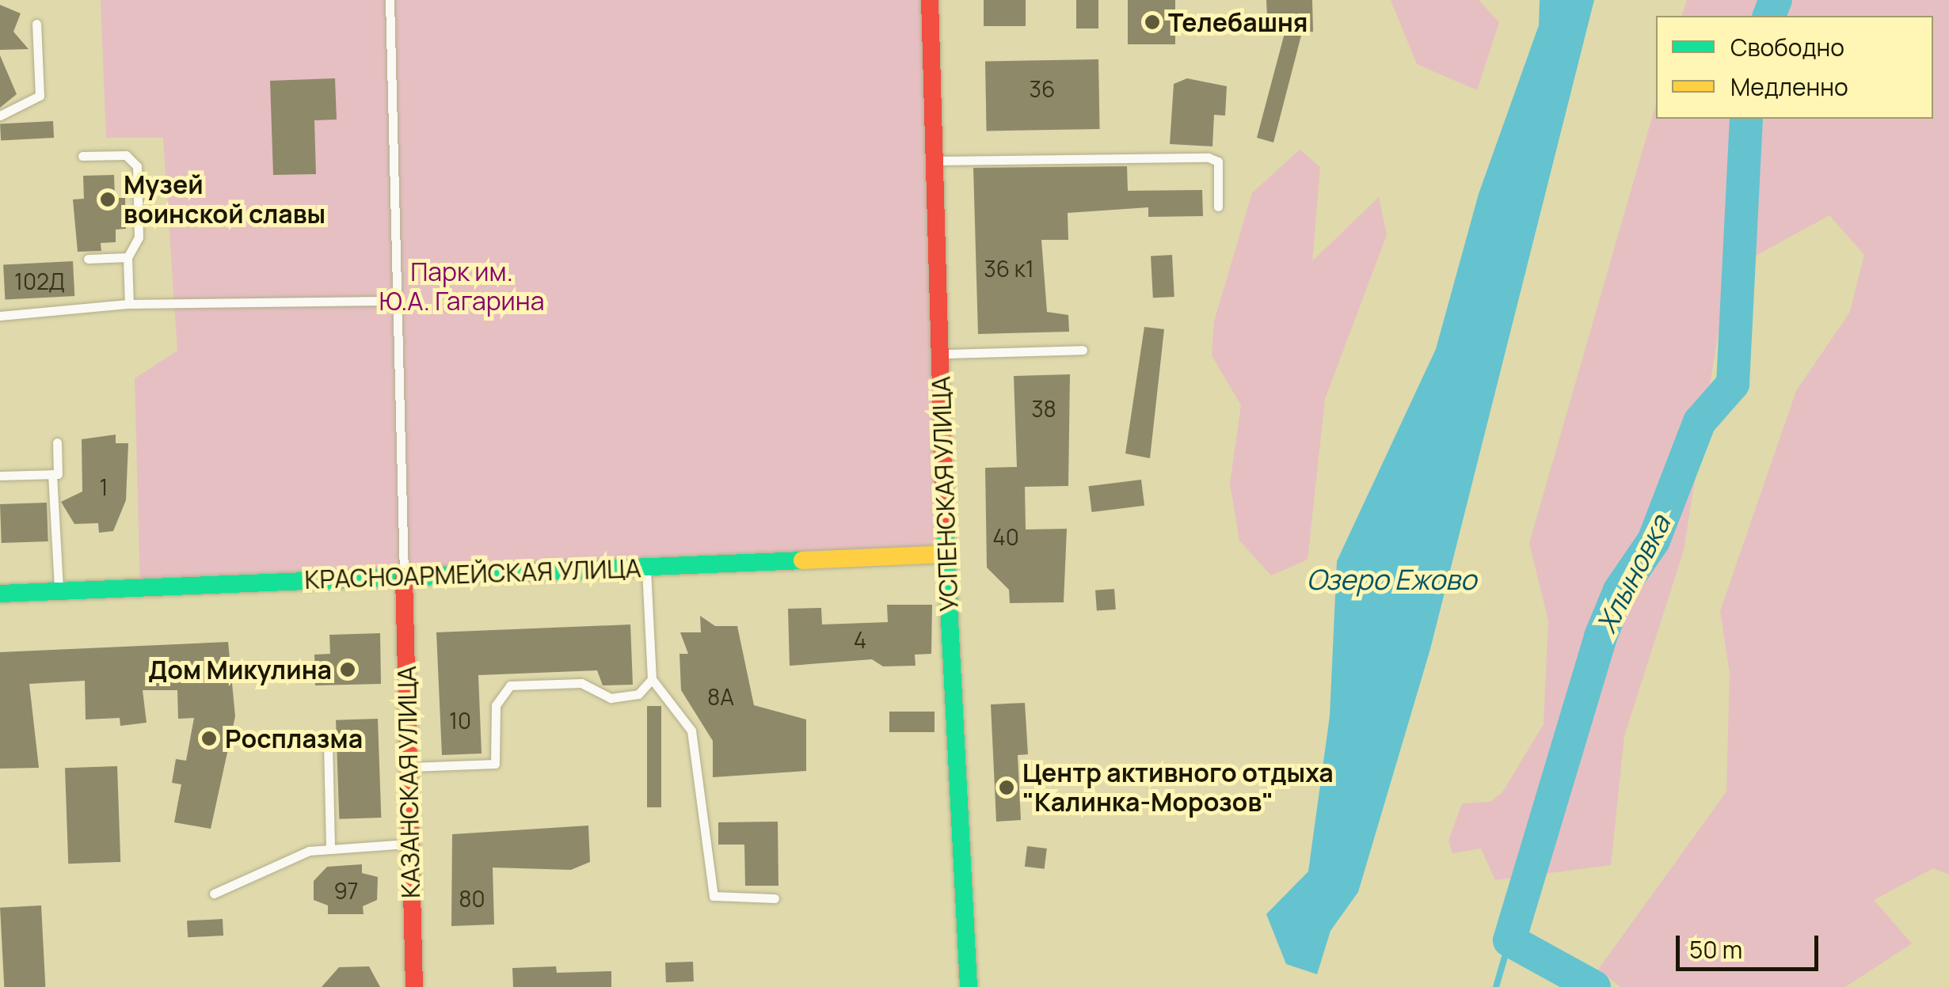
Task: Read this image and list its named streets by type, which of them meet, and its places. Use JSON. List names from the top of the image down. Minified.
{"streets":{"street":["УСПЕНСКАЯ УЛИЦА","КРАСНОАРМЕЙСКАЯ УЛИЦА","КАЗАНСКАЯ УЛИЦА"]},"crossings":[["УСПЕНСКАЯ УЛИЦА","КРАСНОАРМЕЙСКАЯ УЛИЦА"],["КРАСНОАРМЕЙСКАЯ УЛИЦА","КАЗАНСКАЯ УЛИЦА"]],"water":["Хлыновка","Озеро Ежово"],"parks":["Парк им. Ю.А. Гагарина"],"places":["Телебашня","Музей воинской славы","Дом Микулина","Росплазма","Центр активного отдыха \"Калинка-Морозов\""],"house_numbers":["36","36 к1","102Д","38","1","40","4","8А","10","97","80"],"legend":["Свободно","Медленно"],"scale_bar":"50 m"}
